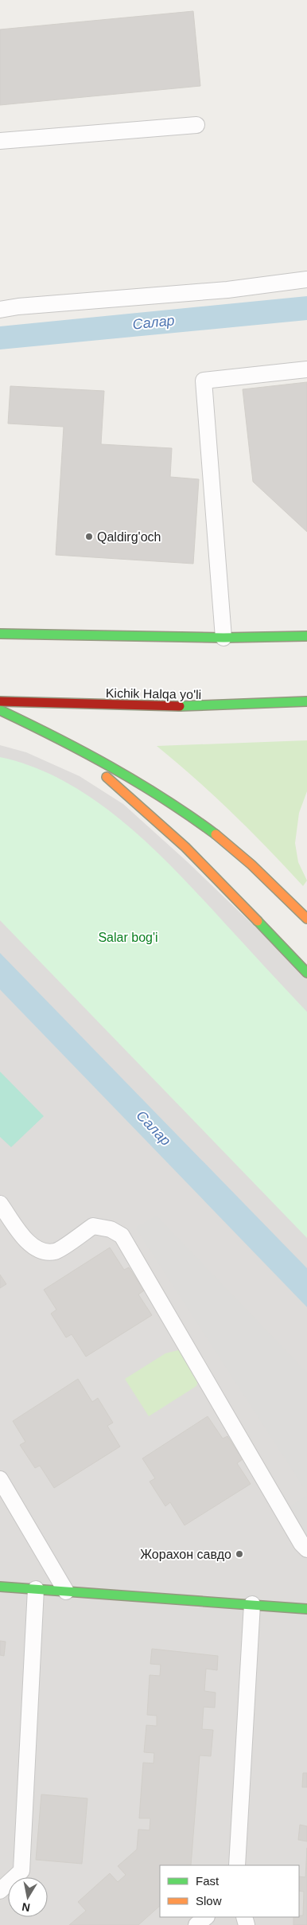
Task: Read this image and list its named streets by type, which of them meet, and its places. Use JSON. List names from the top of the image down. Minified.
{"streets":{"main road":["Kichik Halqa yo'li"]},"water":["Салар"],"parks":["Salar bog'i"],"places":["Qaldirg'och","Жорахон савдо"],"legend":["Fast","Slow"],"north":"bottom"}
